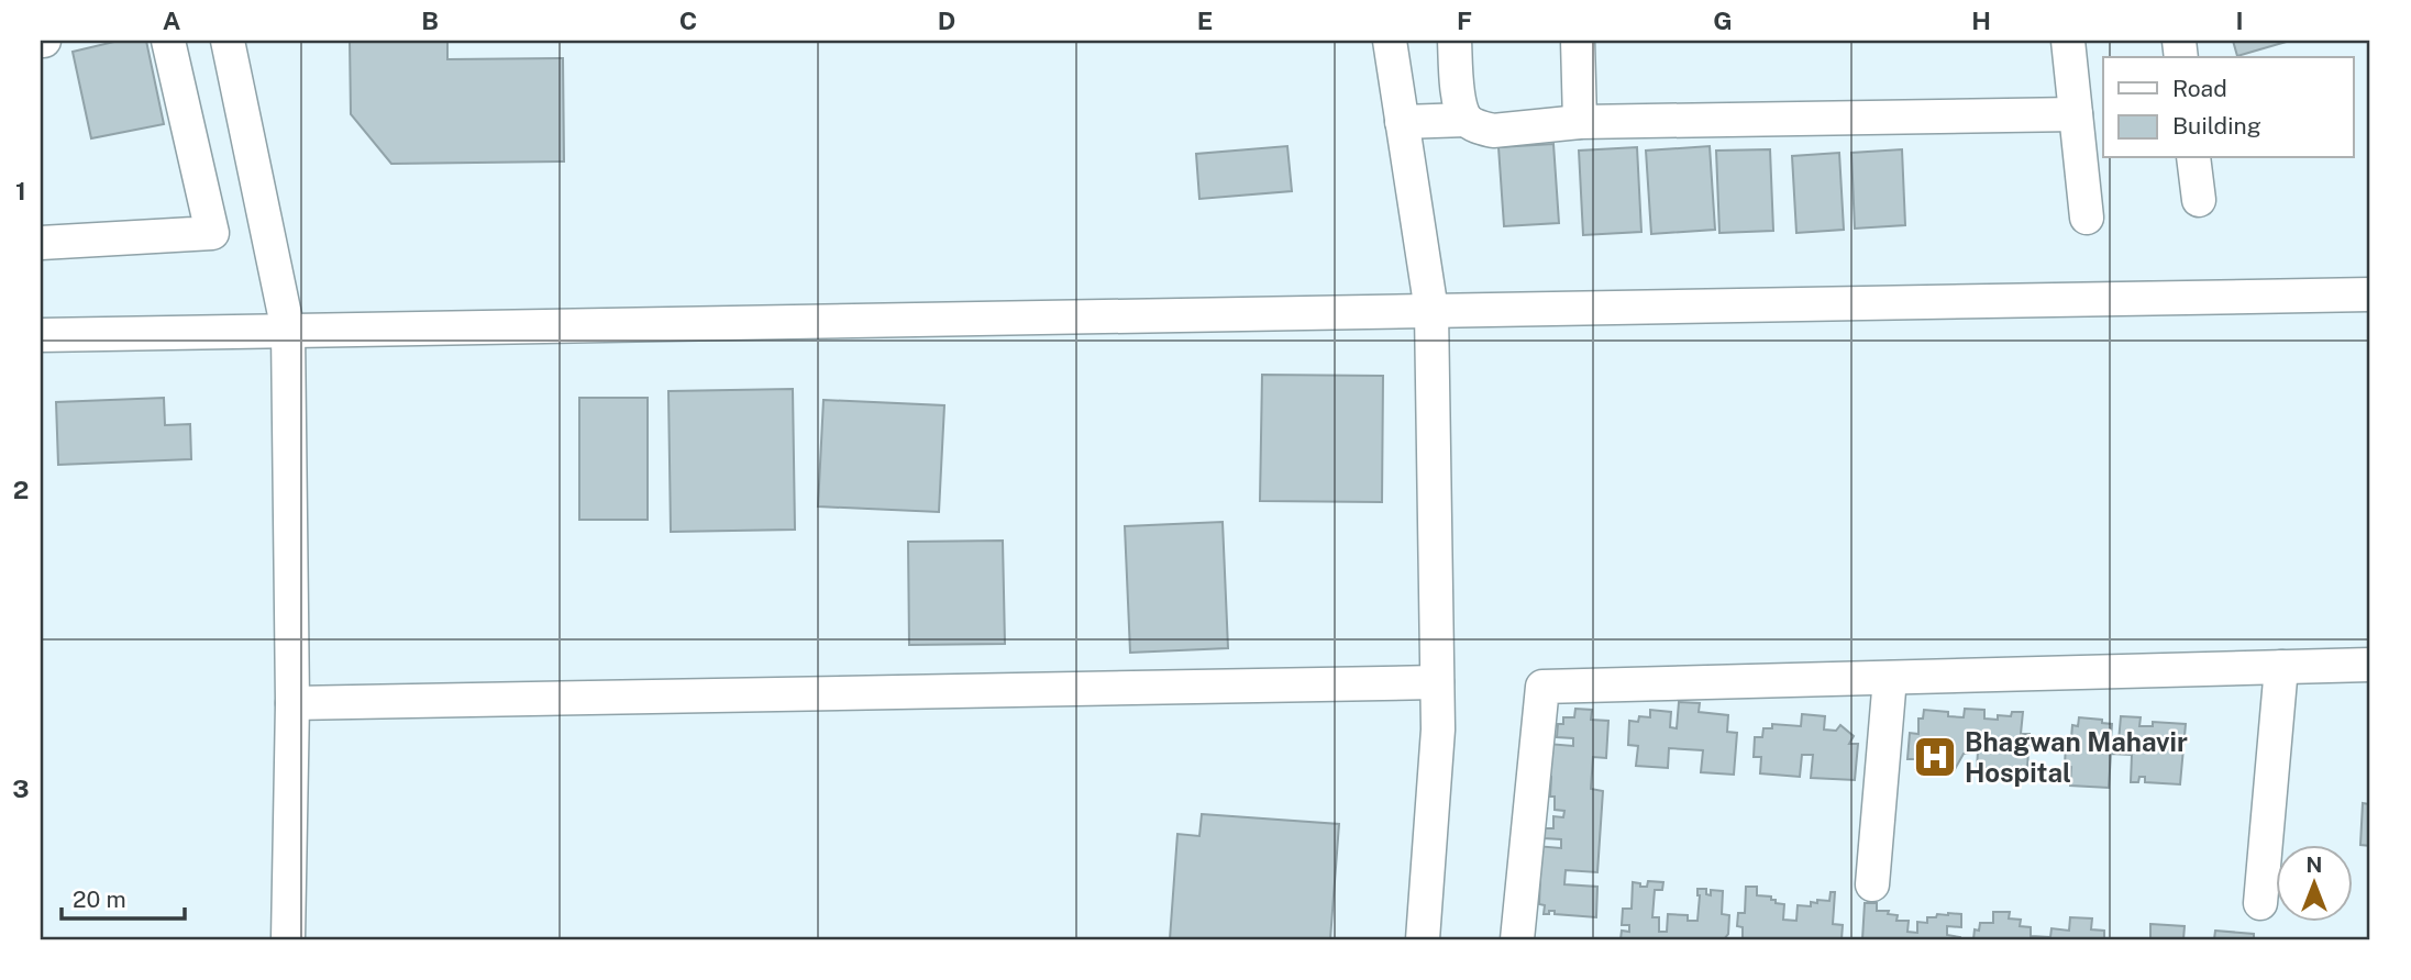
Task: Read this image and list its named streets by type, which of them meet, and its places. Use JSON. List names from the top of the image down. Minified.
{"places":{"hospital":["Bhagwan Mahavir Hospital"]},"legend":["Road","Building"],"scale_bar":"20 m","north":"top","grid":{"columns":["A","B","C","D","E","F","G","H","I"],"rows":["1","2","3"]}}
